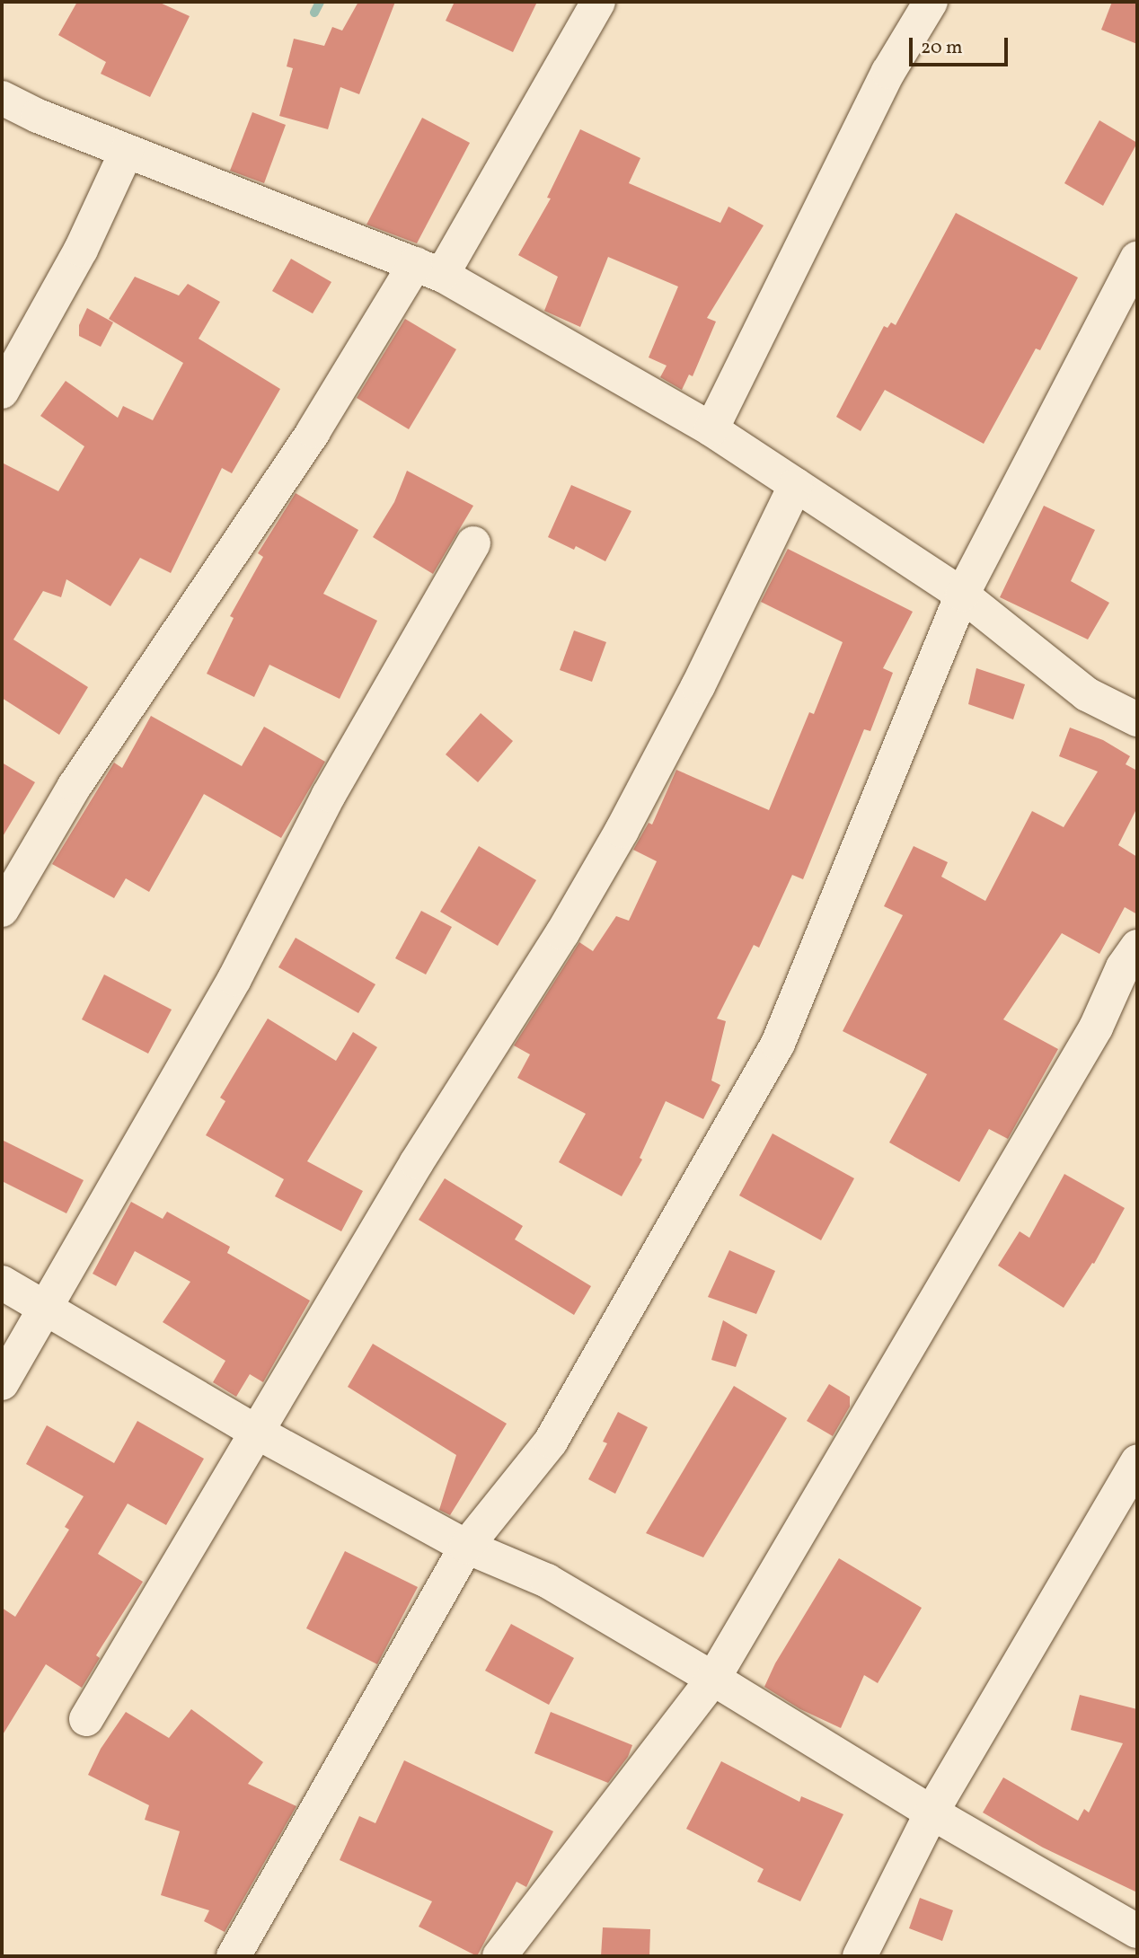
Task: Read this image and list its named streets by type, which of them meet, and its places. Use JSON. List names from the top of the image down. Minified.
{"scale_bar":"20 m"}
